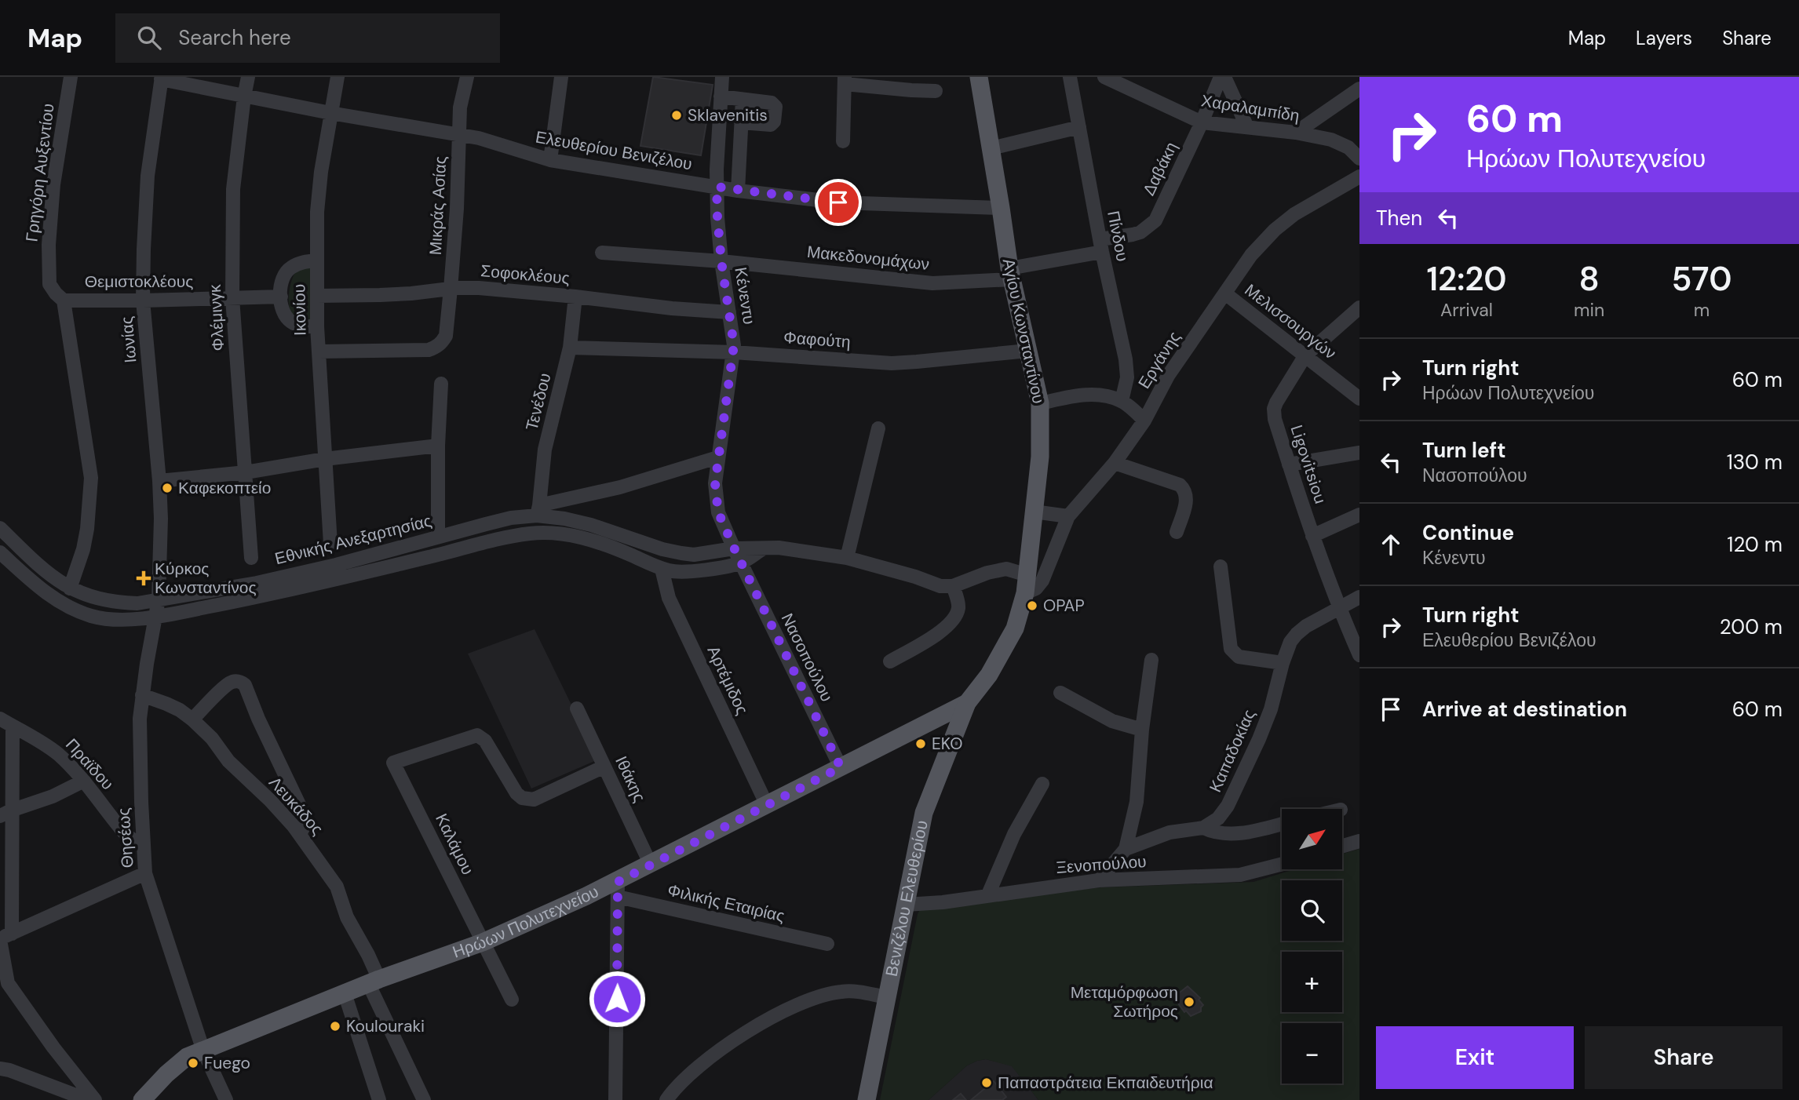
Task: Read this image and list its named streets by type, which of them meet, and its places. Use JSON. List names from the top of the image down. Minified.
{"streets":{"main road":["Αγίου Κωνσταντίνου","Βενιζέλου Ελευθερίου","Ηρώων Πολυτεχνείου"],"street":["Χαραλαμπίδη","Ελευθερίου Βενιζέλου","Δαβάκη","Γρηγόρη Αυξεντίου","Μικράς Ασίας","Πίνδου","Μακεδονομάχων","Σοφοκλέους","Θεμιστοκλέους","Κένεντυ","Ικονίου","Φλέμινγκ","Μελισσουργών","Ιωνίας","Φαφούτη","Εργάνης","Τενέδου","Ligovitsiou","Εθνικής Ανεξαρτησίας","Νασοπούλου","Αρτέμιδος","Καπαδοκίας","Πραϊδου","Ιθάκης","Λευκάδος","Θησέως","Καλάμου","Ξενοπούλου","Φιλικής Εταιρίας"]},"crossings":[["Χαραλαμπίδη","Δαβάκη"],["Ελευθερίου Βενιζέλου","Μικράς Ασίας"],["Ελευθερίου Βενιζέλου","Κένεντυ"],["Ελευθερίου Βενιζέλου","Ικονίου"],["Ελευθερίου Βενιζέλου","Φλέμινγκ"],["Ελευθερίου Βενιζέλου","Αγίου Κωνσταντίνου"],["Ελευθερίου Βενιζέλου","Ιωνίας"],["Δαβάκη","Πίνδου"],["Δαβάκη","Μακεδονομάχων"],["Δαβάκη","Αγίου Κωνσταντίνου"],["Γρηγόρη Αυξεντίου","Θεμιστοκλέους"],["Μικράς Ασίας","Σοφοκλέους"],["Μικράς Ασίας","Ικονίου"],["Μακεδονομάχων","Κένεντυ"],["Μακεδονομάχων","Αγίου Κωνσταντίνου"],["Σοφοκλέους","Κένεντυ"],["Σοφοκλέους","Ικονίου"],["Σοφοκλέους","Τενέδου"],["Θεμιστοκλέους","Φλέμινγκ"],["Θεμιστοκλέους","Ιωνίας"],["Κένεντυ","Φαφούτη"],["Κένεντυ","Εθνικής Ανεξαρτησίας"],["Κένεντυ","Νασοπούλου"],["Μελισσουργών","Εργάνης"],["Μελισσουργών","Ligovitsiou"],["Αγίου Κωνσταντίνου","Φαφούτη"],["Αγίου Κωνσταντίνου","Εργάνης"],["Αγίου Κωνσταντίνου","Βενιζέλου Ελευθερίου"],["Αγίου Κωνσταντίνου","Ηρώων Πολυτεχνείου"],["Ιωνίας","Εθνικής Ανεξαρτησίας"],["Ιωνίας","Θησέως"],["Φαφούτη","Τενέδου"],["Τενέδου","Εθνικής Ανεξαρτησίας"],["Ligovitsiou","Καπαδοκίας"],["Εθνικής Ανεξαρτησίας","Νασοπούλου"],["Νασοπούλου","Ηρώων Πολυτεχνείου"],["Αρτέμιδος","Ηρώων Πολυτεχνείου"],["Πραϊδου","Θησέως"],["Ιθάκης","Καλάμου"],["Ιθάκης","Ηρώων Πολυτεχνείου"],["Λευκάδος","Θησέως"],["Λευκάδος","Ηρώων Πολυτεχνείου"],["Θησέως","Ηρώων Πολυτεχνείου"],["Καλάμου","Ηρώων Πολυτεχνείου"],["Ξενοπούλου","Βενιζέλου Ελευθερίου"],["Βενιζέλου Ελευθερίου","Ηρώων Πολυτεχνείου"],["Φιλικής Εταιρίας","Ηρώων Πολυτεχνείου"]],"places":{"other":["Sklavenitis","Καφεκοπτείο","OPAP","EKO","Μεταμόρφωση Σωτήρος","Koulouraki","Fuego","Παπαστράτεια Εκπαιδευτήρια"],"health":["Κύρκος Κωνσταντίνος"]},"north":"top right","page":{"header":"Map","search":"Search here","nav":["Map","Layers","Share"],"turn":["60 m","Ηρώων Πολυτεχνείου"],"then":"Then","eta":["12:20","Arrival","8","min","570","m"],"list":[{"name":"Turn right","note":"Ηρώων Πολυτεχνείου","value":"60 m"},{"name":"Turn left","note":"Νασοπούλου","value":"130 m"},{"name":"Continue","note":"Κένεντυ","value":"120 m"},{"name":"Turn right","note":"Ελευθερίου Βενιζέλου","value":"200 m"},{"name":"Arrive at destination","value":"60 m"}],"map_buttons":["+","−"],"buttons":["Exit","Share"]}}
